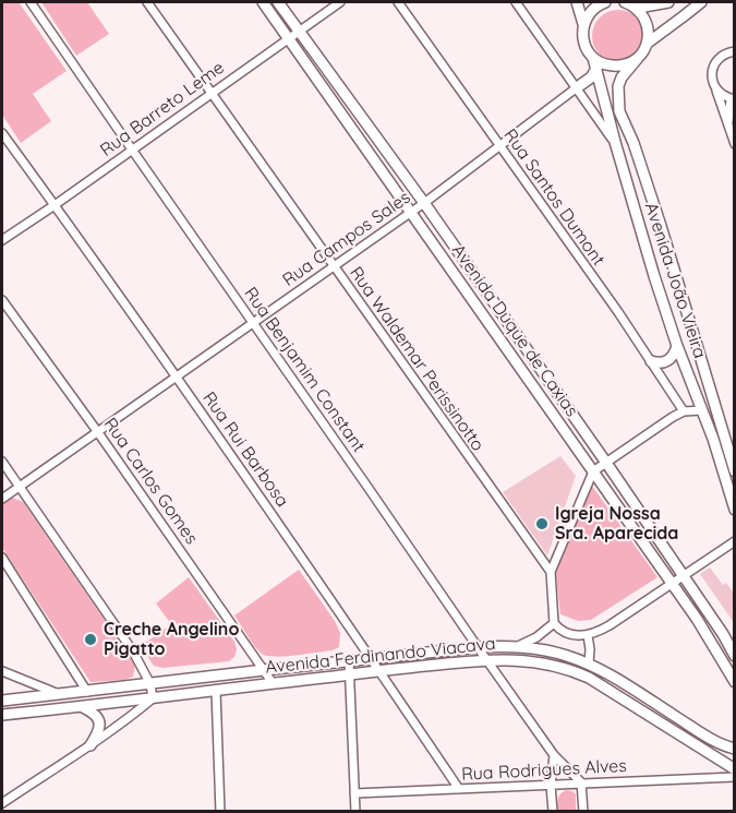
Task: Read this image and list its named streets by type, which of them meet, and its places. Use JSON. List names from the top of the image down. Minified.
{"streets":{"street":["Rua Barreto Leme","Rua Santos Dumont","Rua Campos Sales","Avenida João Vieira","Avenida Duque de Caxias","Rua Waldemar Perissinotto","Rua Benjamim Constant","Rua Rui Barbosa","Rua Carlos Gomes","Avenida Ferdinando Viacava","Rua Rodrigues Alves"]},"crossings":[["Rua Barreto Leme","Avenida Duque de Caxias"],["Rua Barreto Leme","Rua Waldemar Perissinotto"],["Rua Barreto Leme","Rua Benjamim Constant"],["Rua Barreto Leme","Rua Rui Barbosa"],["Rua Santos Dumont","Rua Campos Sales"],["Rua Campos Sales","Avenida Duque de Caxias"],["Rua Campos Sales","Rua Waldemar Perissinotto"],["Rua Campos Sales","Rua Benjamim Constant"],["Rua Campos Sales","Rua Rui Barbosa"],["Rua Campos Sales","Rua Carlos Gomes"],["Rua Benjamim Constant","Avenida Ferdinando Viacava"],["Rua Benjamim Constant","Rua Rodrigues Alves"],["Rua Rui Barbosa","Avenida Ferdinando Viacava"],["Rua Rui Barbosa","Rua Rodrigues Alves"],["Rua Carlos Gomes","Avenida Ferdinando Viacava"]],"places":["Igreja Nossa Sra. Aparecida","Creche Angelino Pigatto"]}
